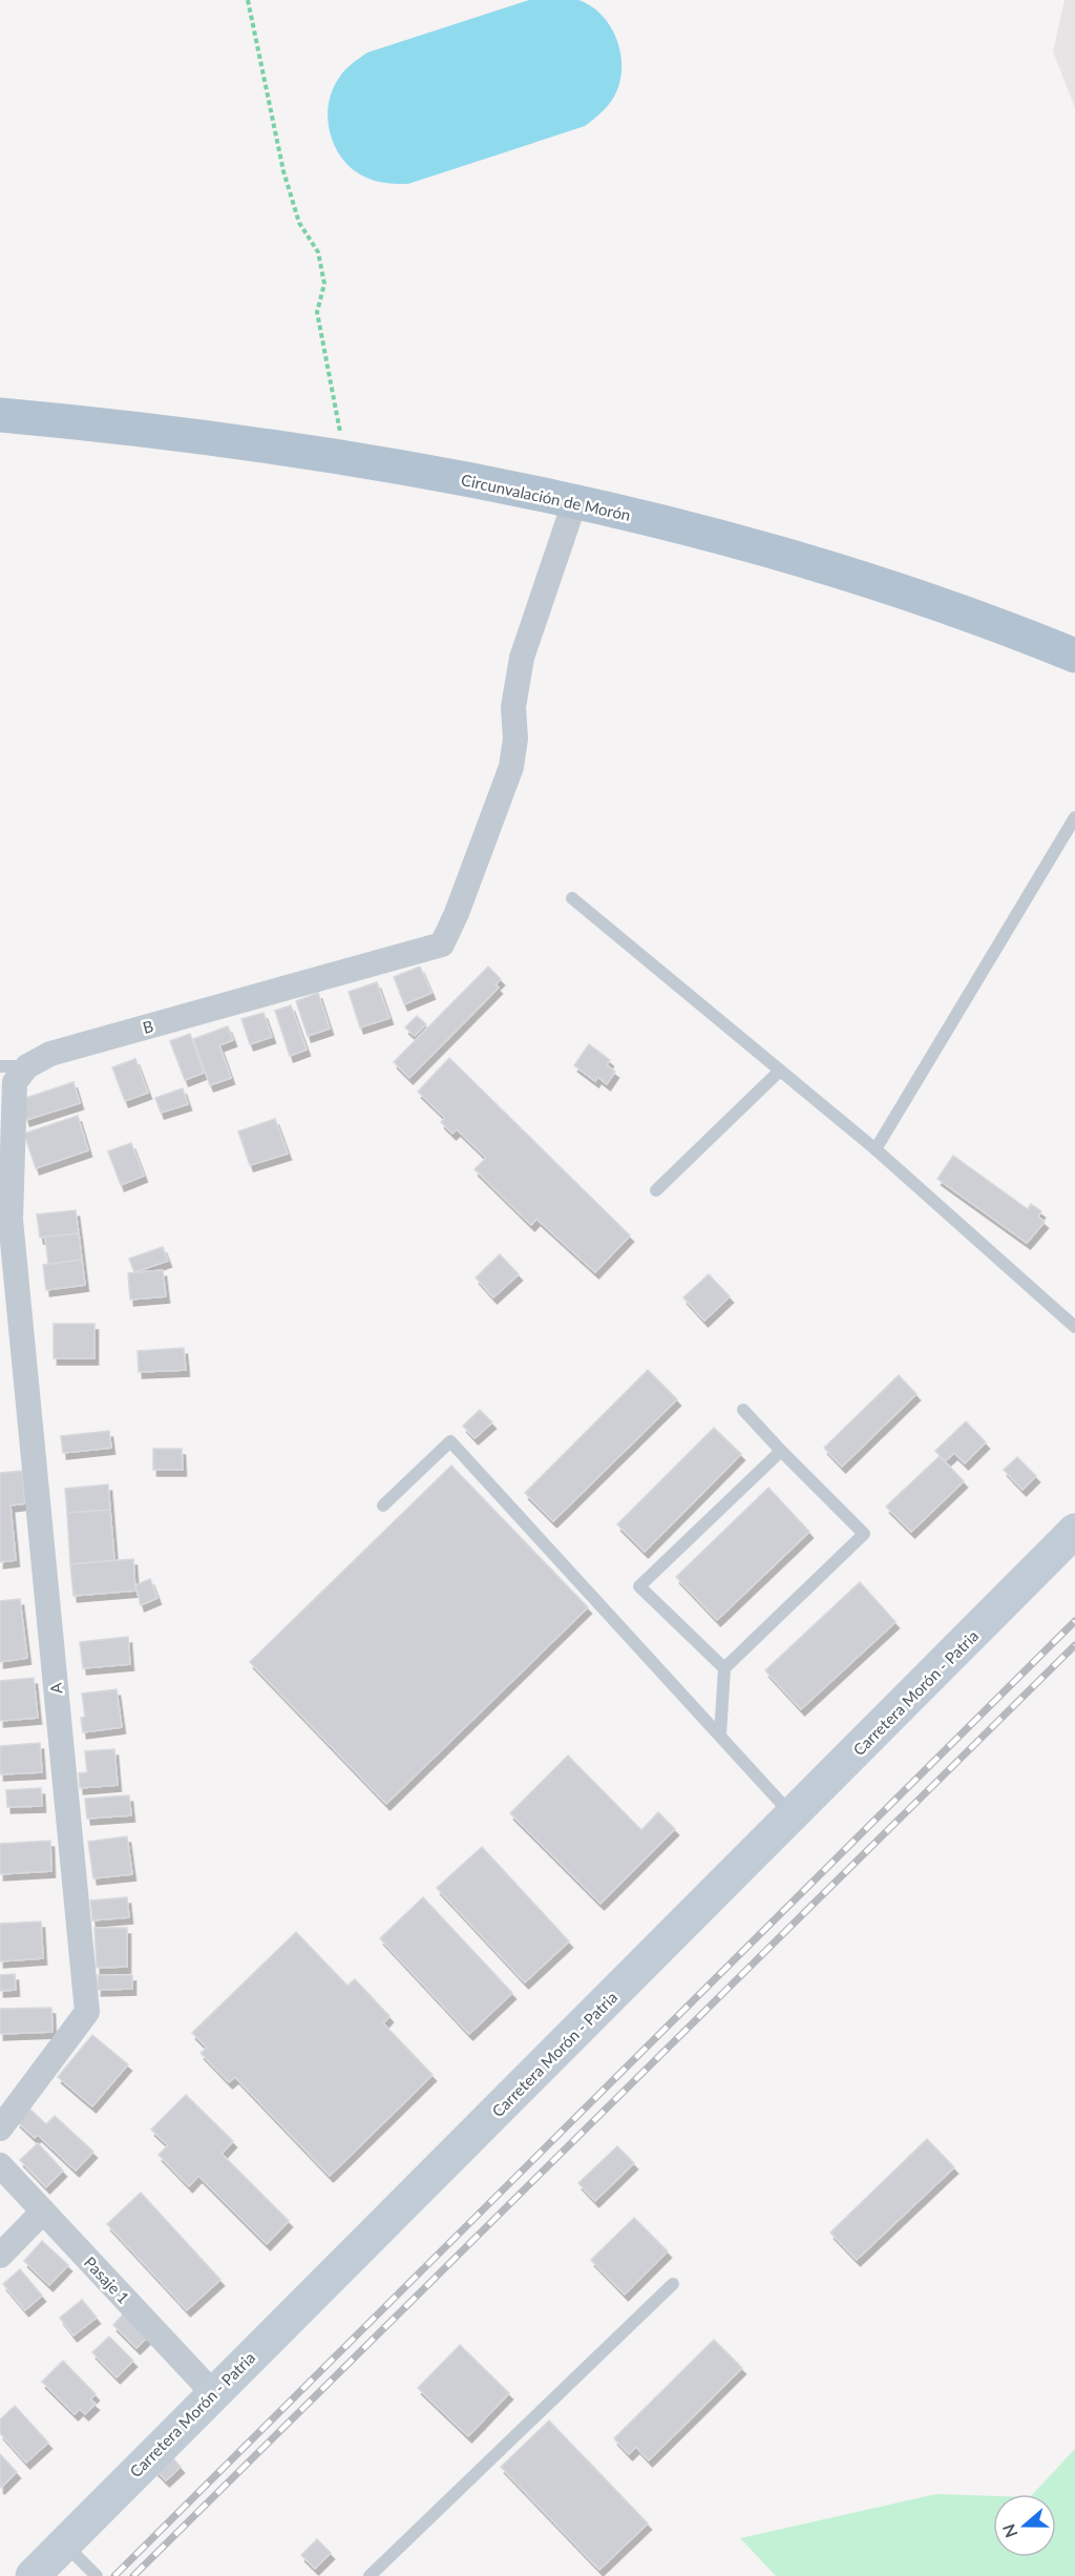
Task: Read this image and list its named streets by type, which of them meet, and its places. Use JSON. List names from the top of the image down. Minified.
{"streets":{"main road":["Circunvalación de Morón","Carretera Morón - Patria"],"street":["B","A","Pasaje 1"]},"crossings":[["Circunvalación de Morón","B"],["Carretera Morón - Patria","Pasaje 1"]],"north":"left"}
